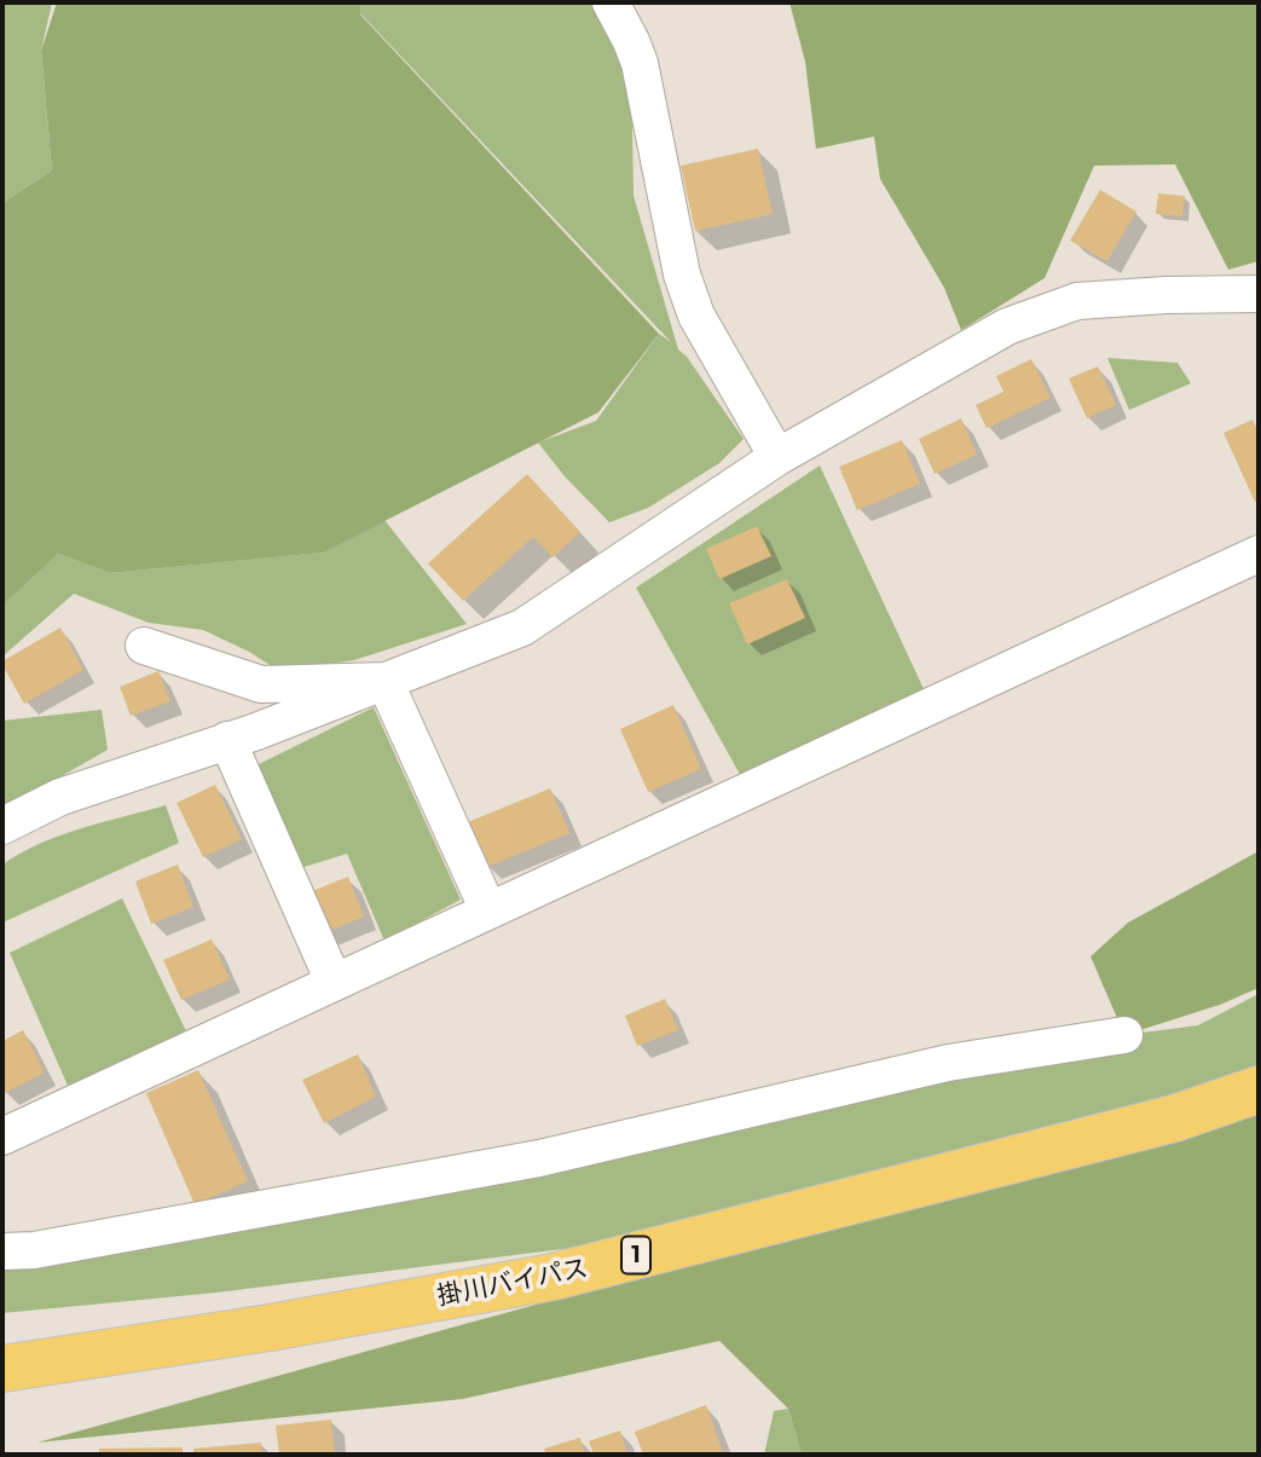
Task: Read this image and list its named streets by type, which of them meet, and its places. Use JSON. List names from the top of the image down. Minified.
{"streets":{"highway":["1","掛川バイパス"]}}
